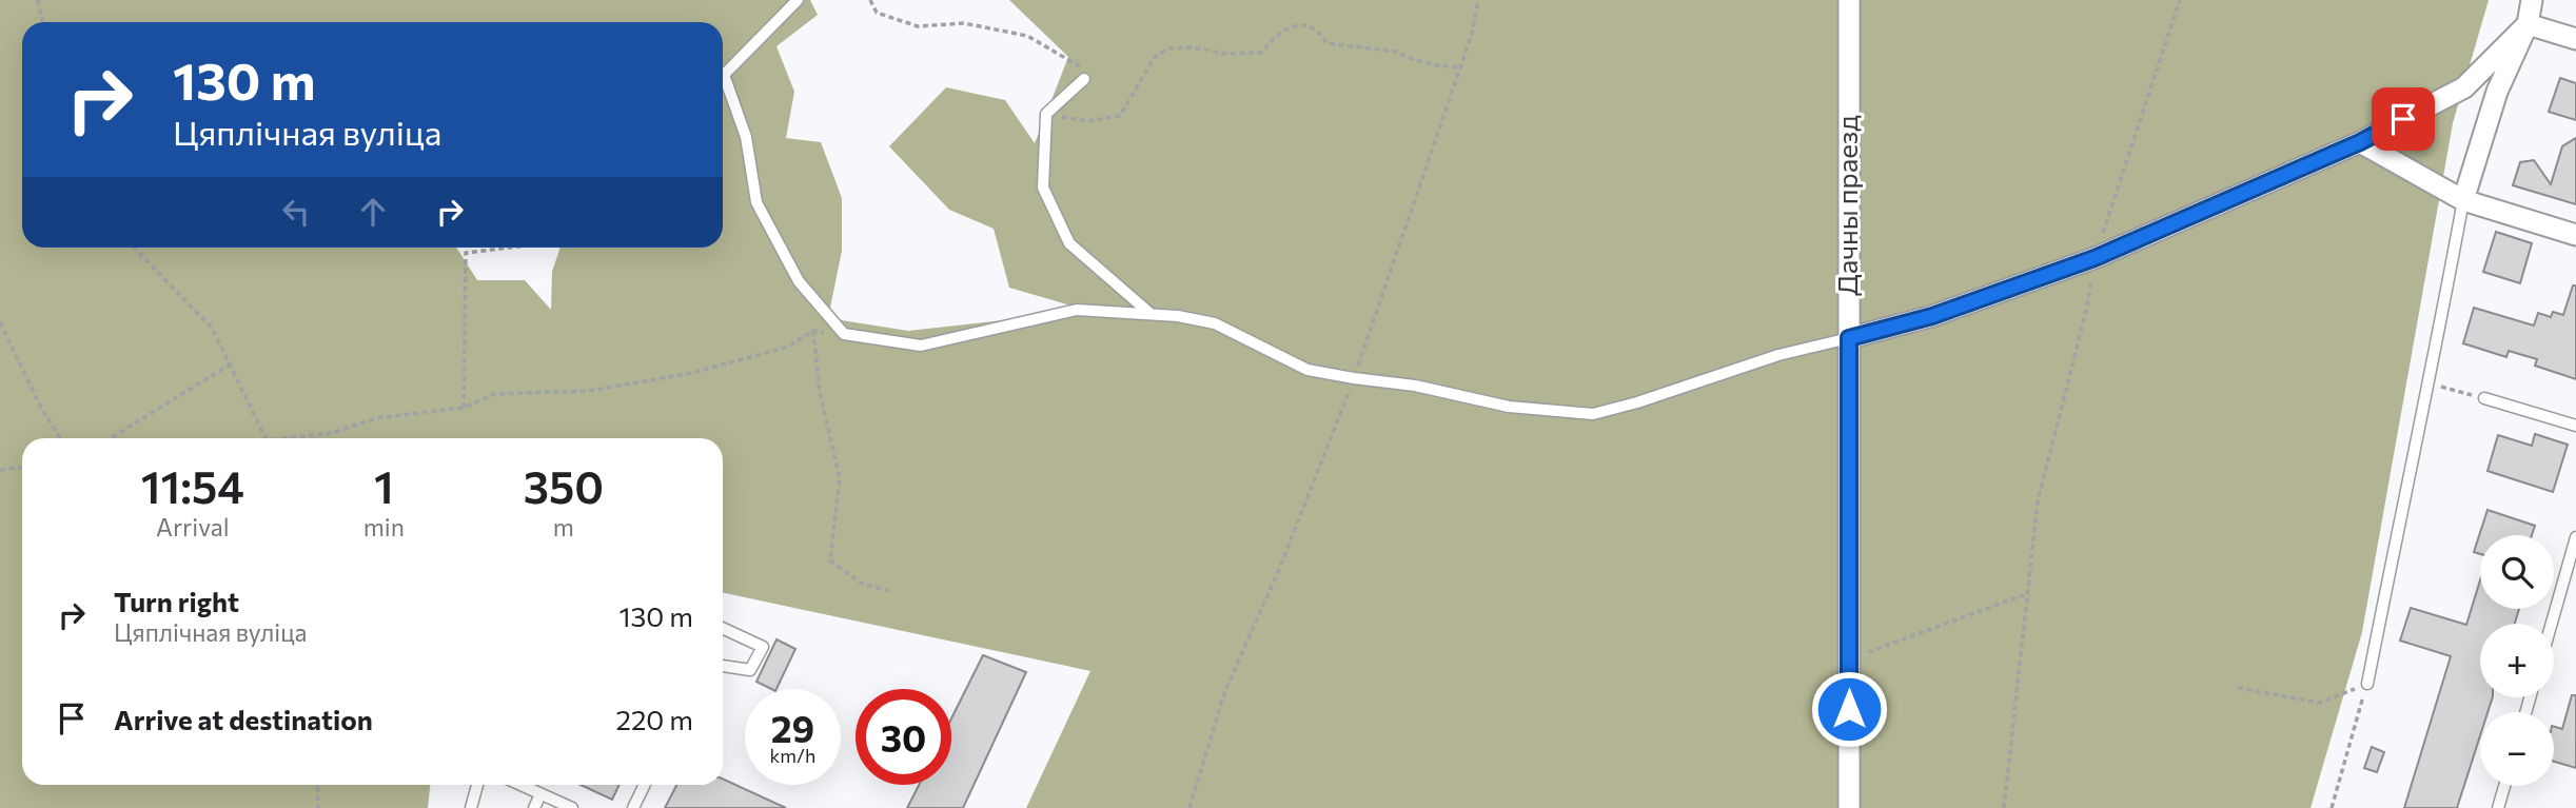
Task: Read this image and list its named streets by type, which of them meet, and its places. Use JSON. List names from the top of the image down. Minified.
{"streets":{"street":["Дачны праезд"]},"page":{"turn":["130 m","Цяплічная вуліца"],"eta":["11:54","Arrival","1","min","350","m"],"map_buttons":["+","−"],"list":[{"name":"Turn right","note":"Цяплічная вуліца","value":"130 m"},{"name":"Arrive at destination","value":"220 m"}],"speed":"29 km/h","limit":"30"}}
